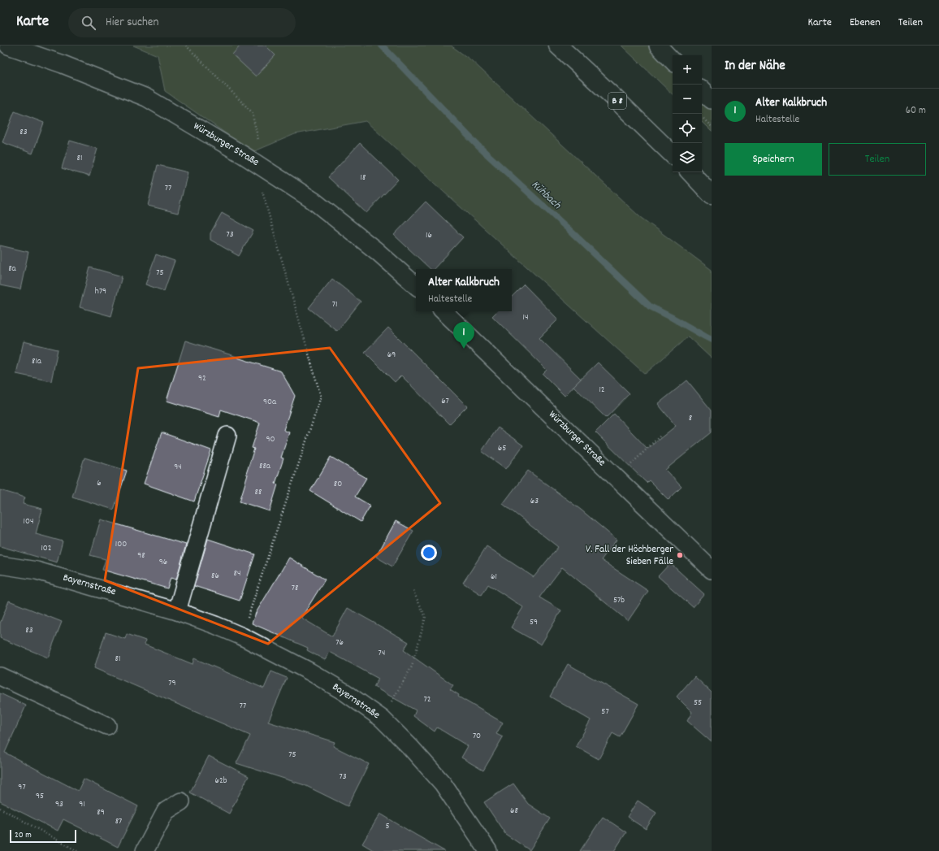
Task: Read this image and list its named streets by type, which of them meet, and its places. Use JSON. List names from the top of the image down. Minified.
{"streets":{"main road":["B 8"],"street":["Würzburger Straße","Bayernstraße"]},"water":["Kühbach"],"places":["V. Fall der Höchberger Sieben Fälle"],"house_numbers":["83","81","18","77","73","16","8a","75","h79","71","14","69","81a","92","12","67","90a","8","90","65","88a","94","6","80","88","63","104","100","102","98","96","84","86","61","78","57b","59","83","76","74","81","79","72","55","77","57","70","75","73","62b","97","95","93","91","68","89","87","5"],"scale_bar":"20 m","page":{"header":"Karte","search":"Hier suchen","nav":["Karte","Ebenen","Teilen"],"heading":"In der Nähe","map_buttons":["+","−"],"list":[{"mark":"1","name":"Alter Kalkbruch","note":"Haltestelle","value":"60 m"}],"buttons":["Speichern","Teilen"],"popup":["Alter Kalkbruch","Haltestelle"],"pins":"1","scale":"20 m"}}
